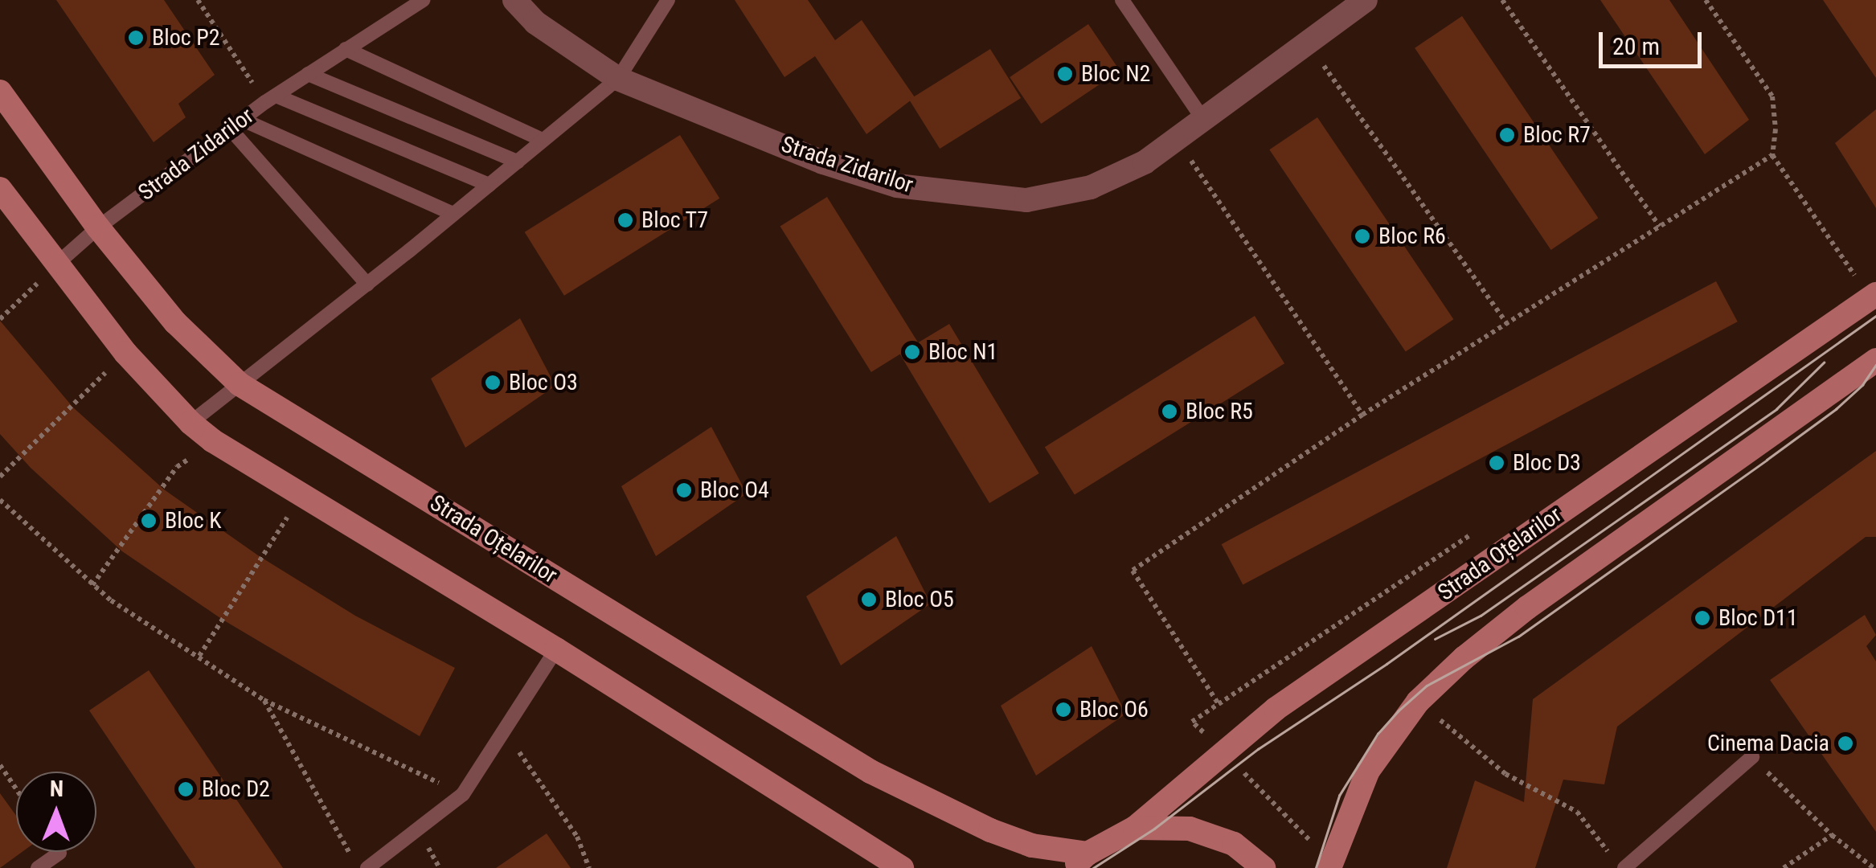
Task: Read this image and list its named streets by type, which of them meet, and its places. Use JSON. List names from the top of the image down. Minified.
{"streets":{"main road":["Strada Oțelarilor"],"street":["Strada Zidarilor"]},"crossings":[["Strada Zidarilor","Strada Oțelarilor"]],"places":["Bloc P2","Bloc N2","Bloc R7","Bloc T7","Bloc R6","Bloc N1","Bloc O3","Bloc R5","Bloc D3","Bloc O4","Bloc K","Bloc O5","Bloc D11","Bloc O6","Cinema Dacia","Bloc D2"],"scale_bar":"20 m","north":"top"}
